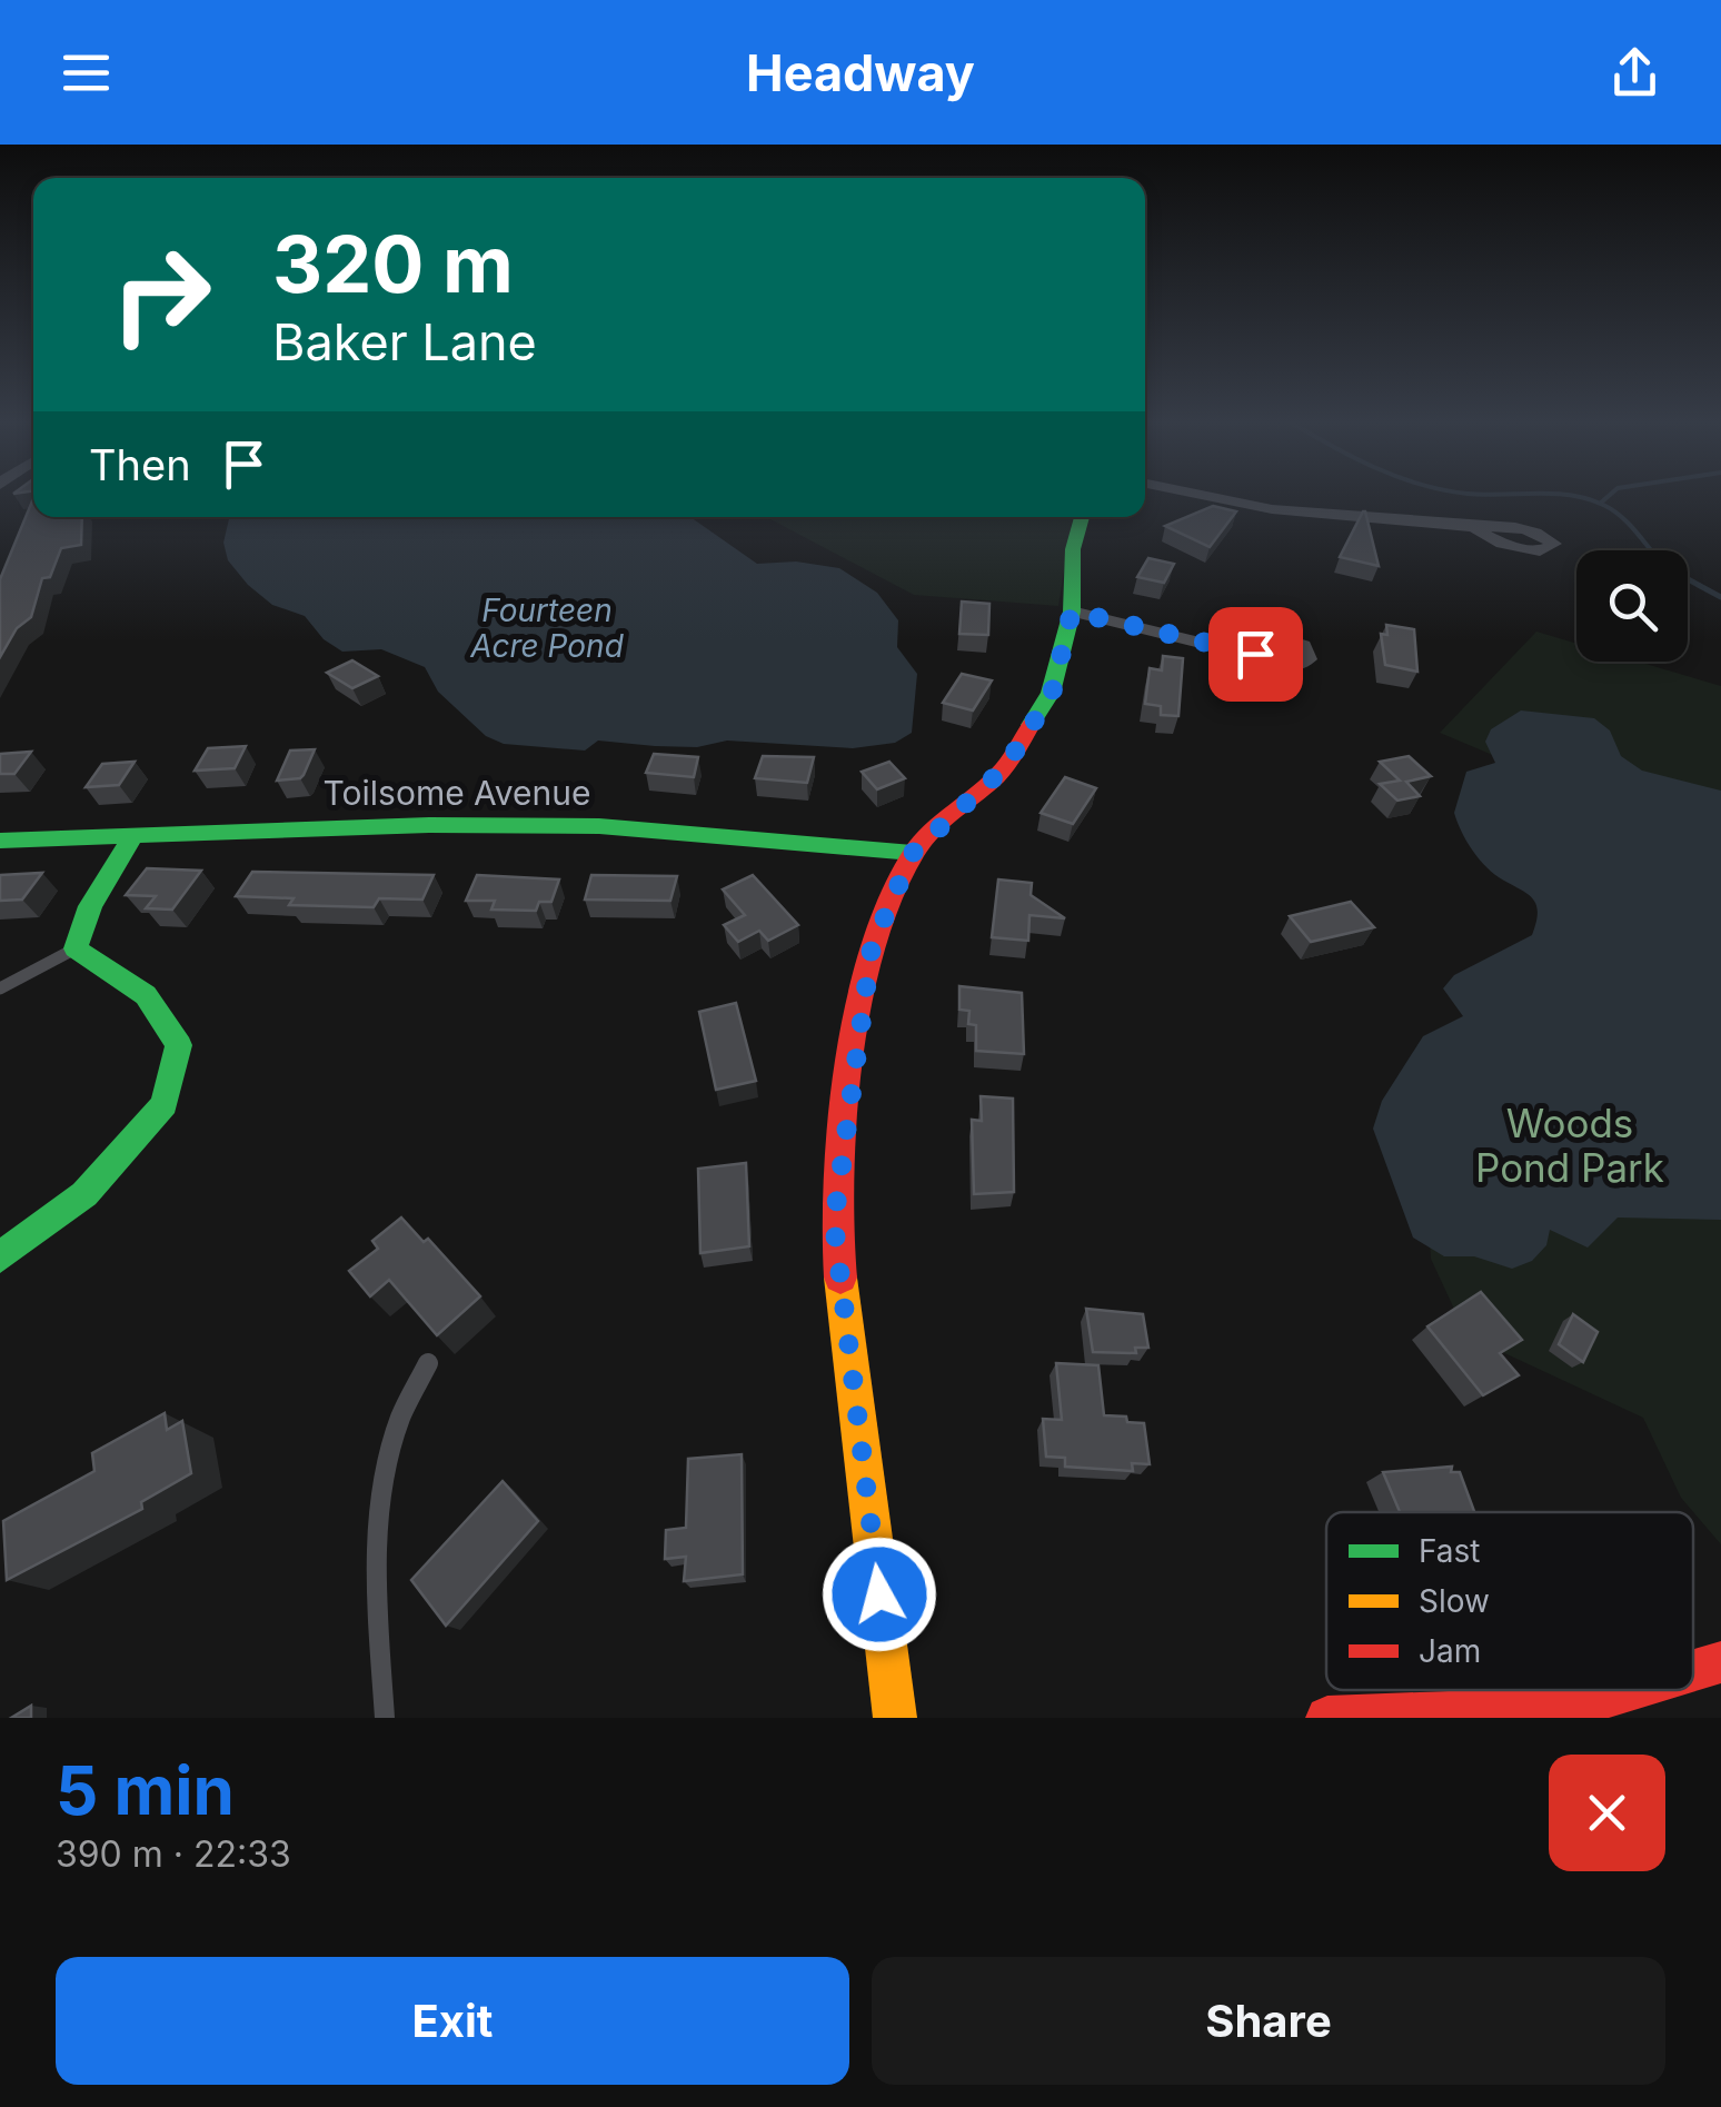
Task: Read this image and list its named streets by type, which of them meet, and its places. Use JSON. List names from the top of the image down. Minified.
{"streets":{"street":["Toilsome Avenue"]},"water":["Fourteen Acre Pond"],"parks":["Woods Pond Park"],"legend":["Fast","Slow","Jam"],"page":{"header":"Headway","turn":["320 m","Baker Lane"],"then":"Then","heading":["5 min","390 m · 22:33"],"buttons":["Exit","Share"]}}
